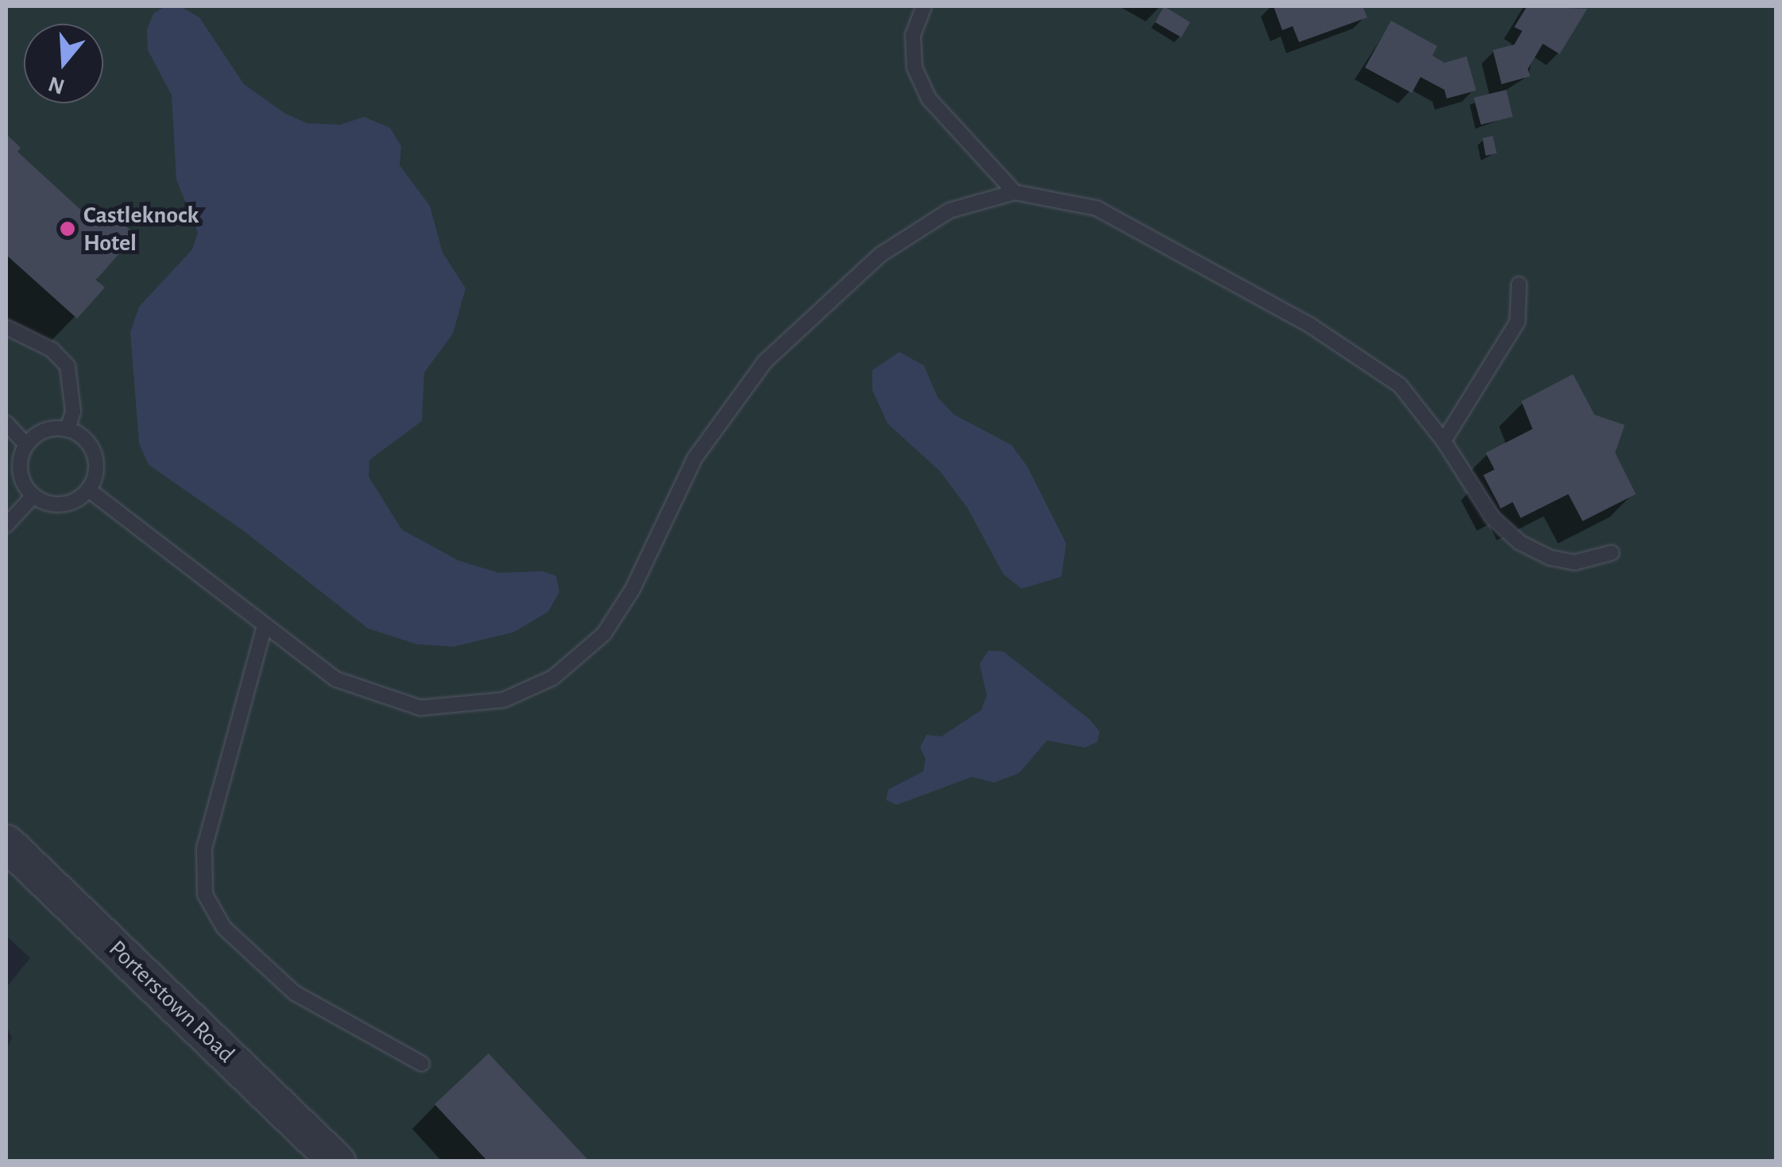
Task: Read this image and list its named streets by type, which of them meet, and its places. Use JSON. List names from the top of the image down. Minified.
{"streets":{"street":["Porterstown Road"]},"places":["Castleknock Hotel"],"north":"bottom"}
